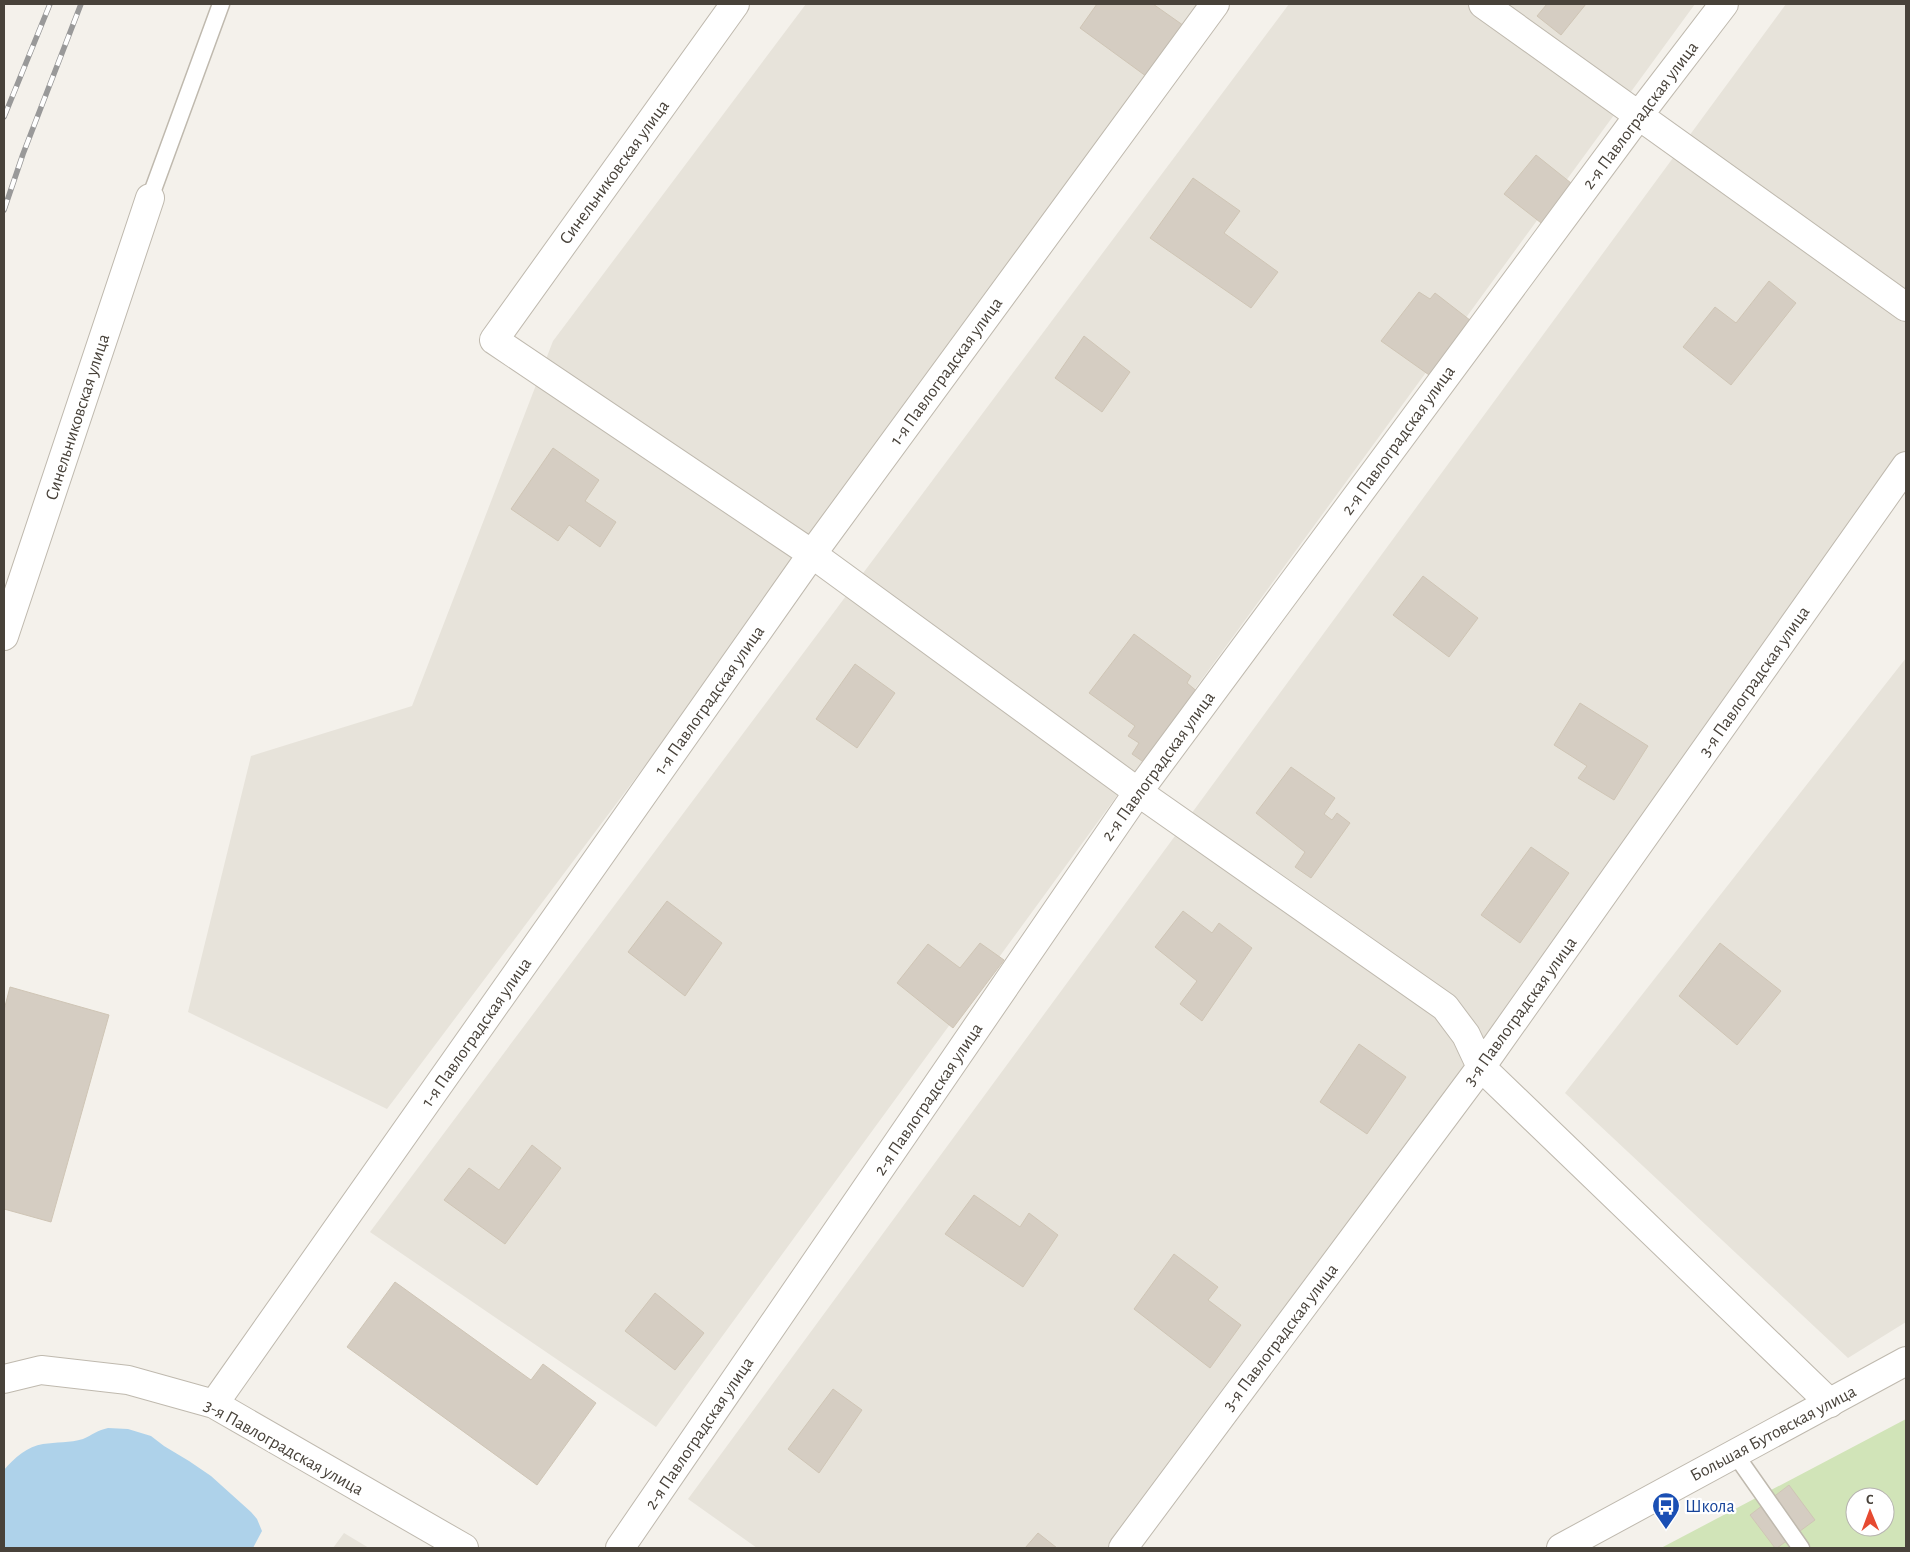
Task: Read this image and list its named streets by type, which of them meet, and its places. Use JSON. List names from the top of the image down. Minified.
{"streets":{"street":["2-я Павлоградская улица","Синельниковская улица","1-я Павлоградская улица","3-я Павлоградская улица","Большая Бутовская улица"]},"crossings":[["Синельниковская улица","1-я Павлоградская улица"],["1-я Павлоградская улица","3-я Павлоградская улица"]],"places":{"bus stop":["Школа"]},"north":"top"}
